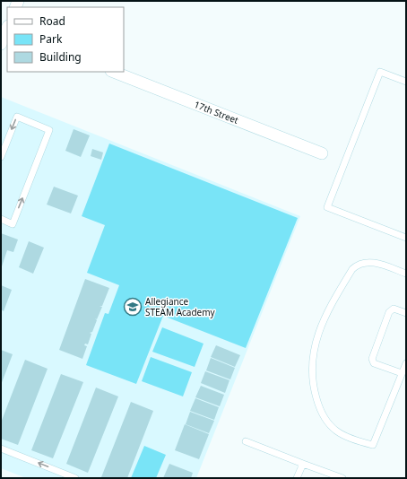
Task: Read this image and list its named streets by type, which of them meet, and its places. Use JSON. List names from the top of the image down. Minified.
{"streets":{"street":["17th Street"]},"places":{"school or university":["Allegiance STEAM Academy"]},"legend":["Road","Park","Building"]}
